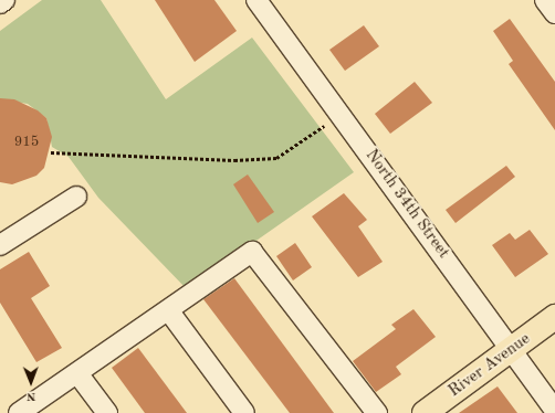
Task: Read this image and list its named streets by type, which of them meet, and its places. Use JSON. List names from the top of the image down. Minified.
{"streets":{"main road":["River Avenue"],"street":["North 34th Street"]},"crossings":[["North 34th Street","River Avenue"]],"house_numbers":["915"],"north":"bottom"}
